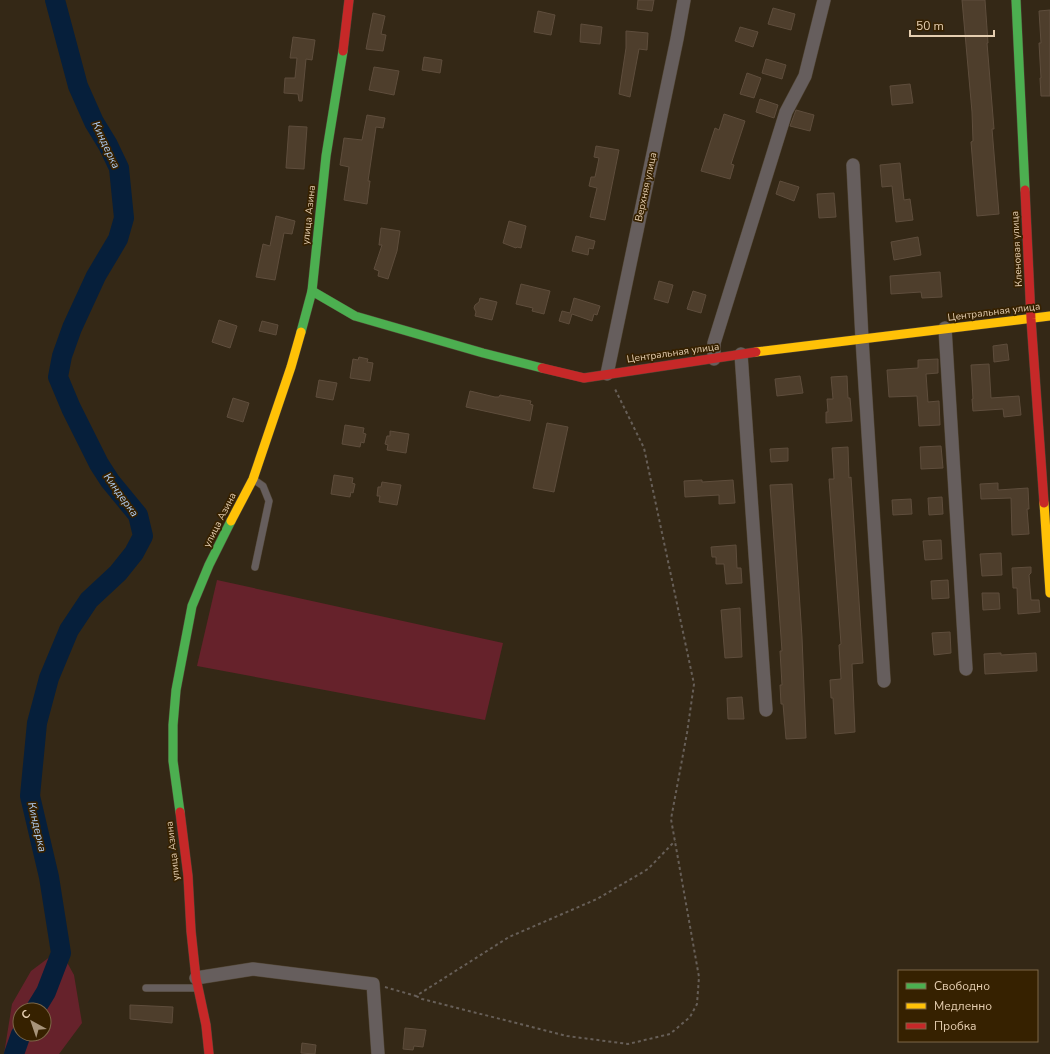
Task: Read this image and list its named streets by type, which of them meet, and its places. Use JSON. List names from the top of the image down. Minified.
{"streets":{"street":["Верхняя улица","улица Азина","Кленовая улица","Центральная улица"]},"crossings":[["Верхняя улица","Центральная улица"],["улица Азина","Центральная улица"],["Кленовая улица","Центральная улица"]],"water":["Киндерка"],"legend":["Свободно","Медленно","Пробка"],"scale_bar":"50 m","north":"top left"}
